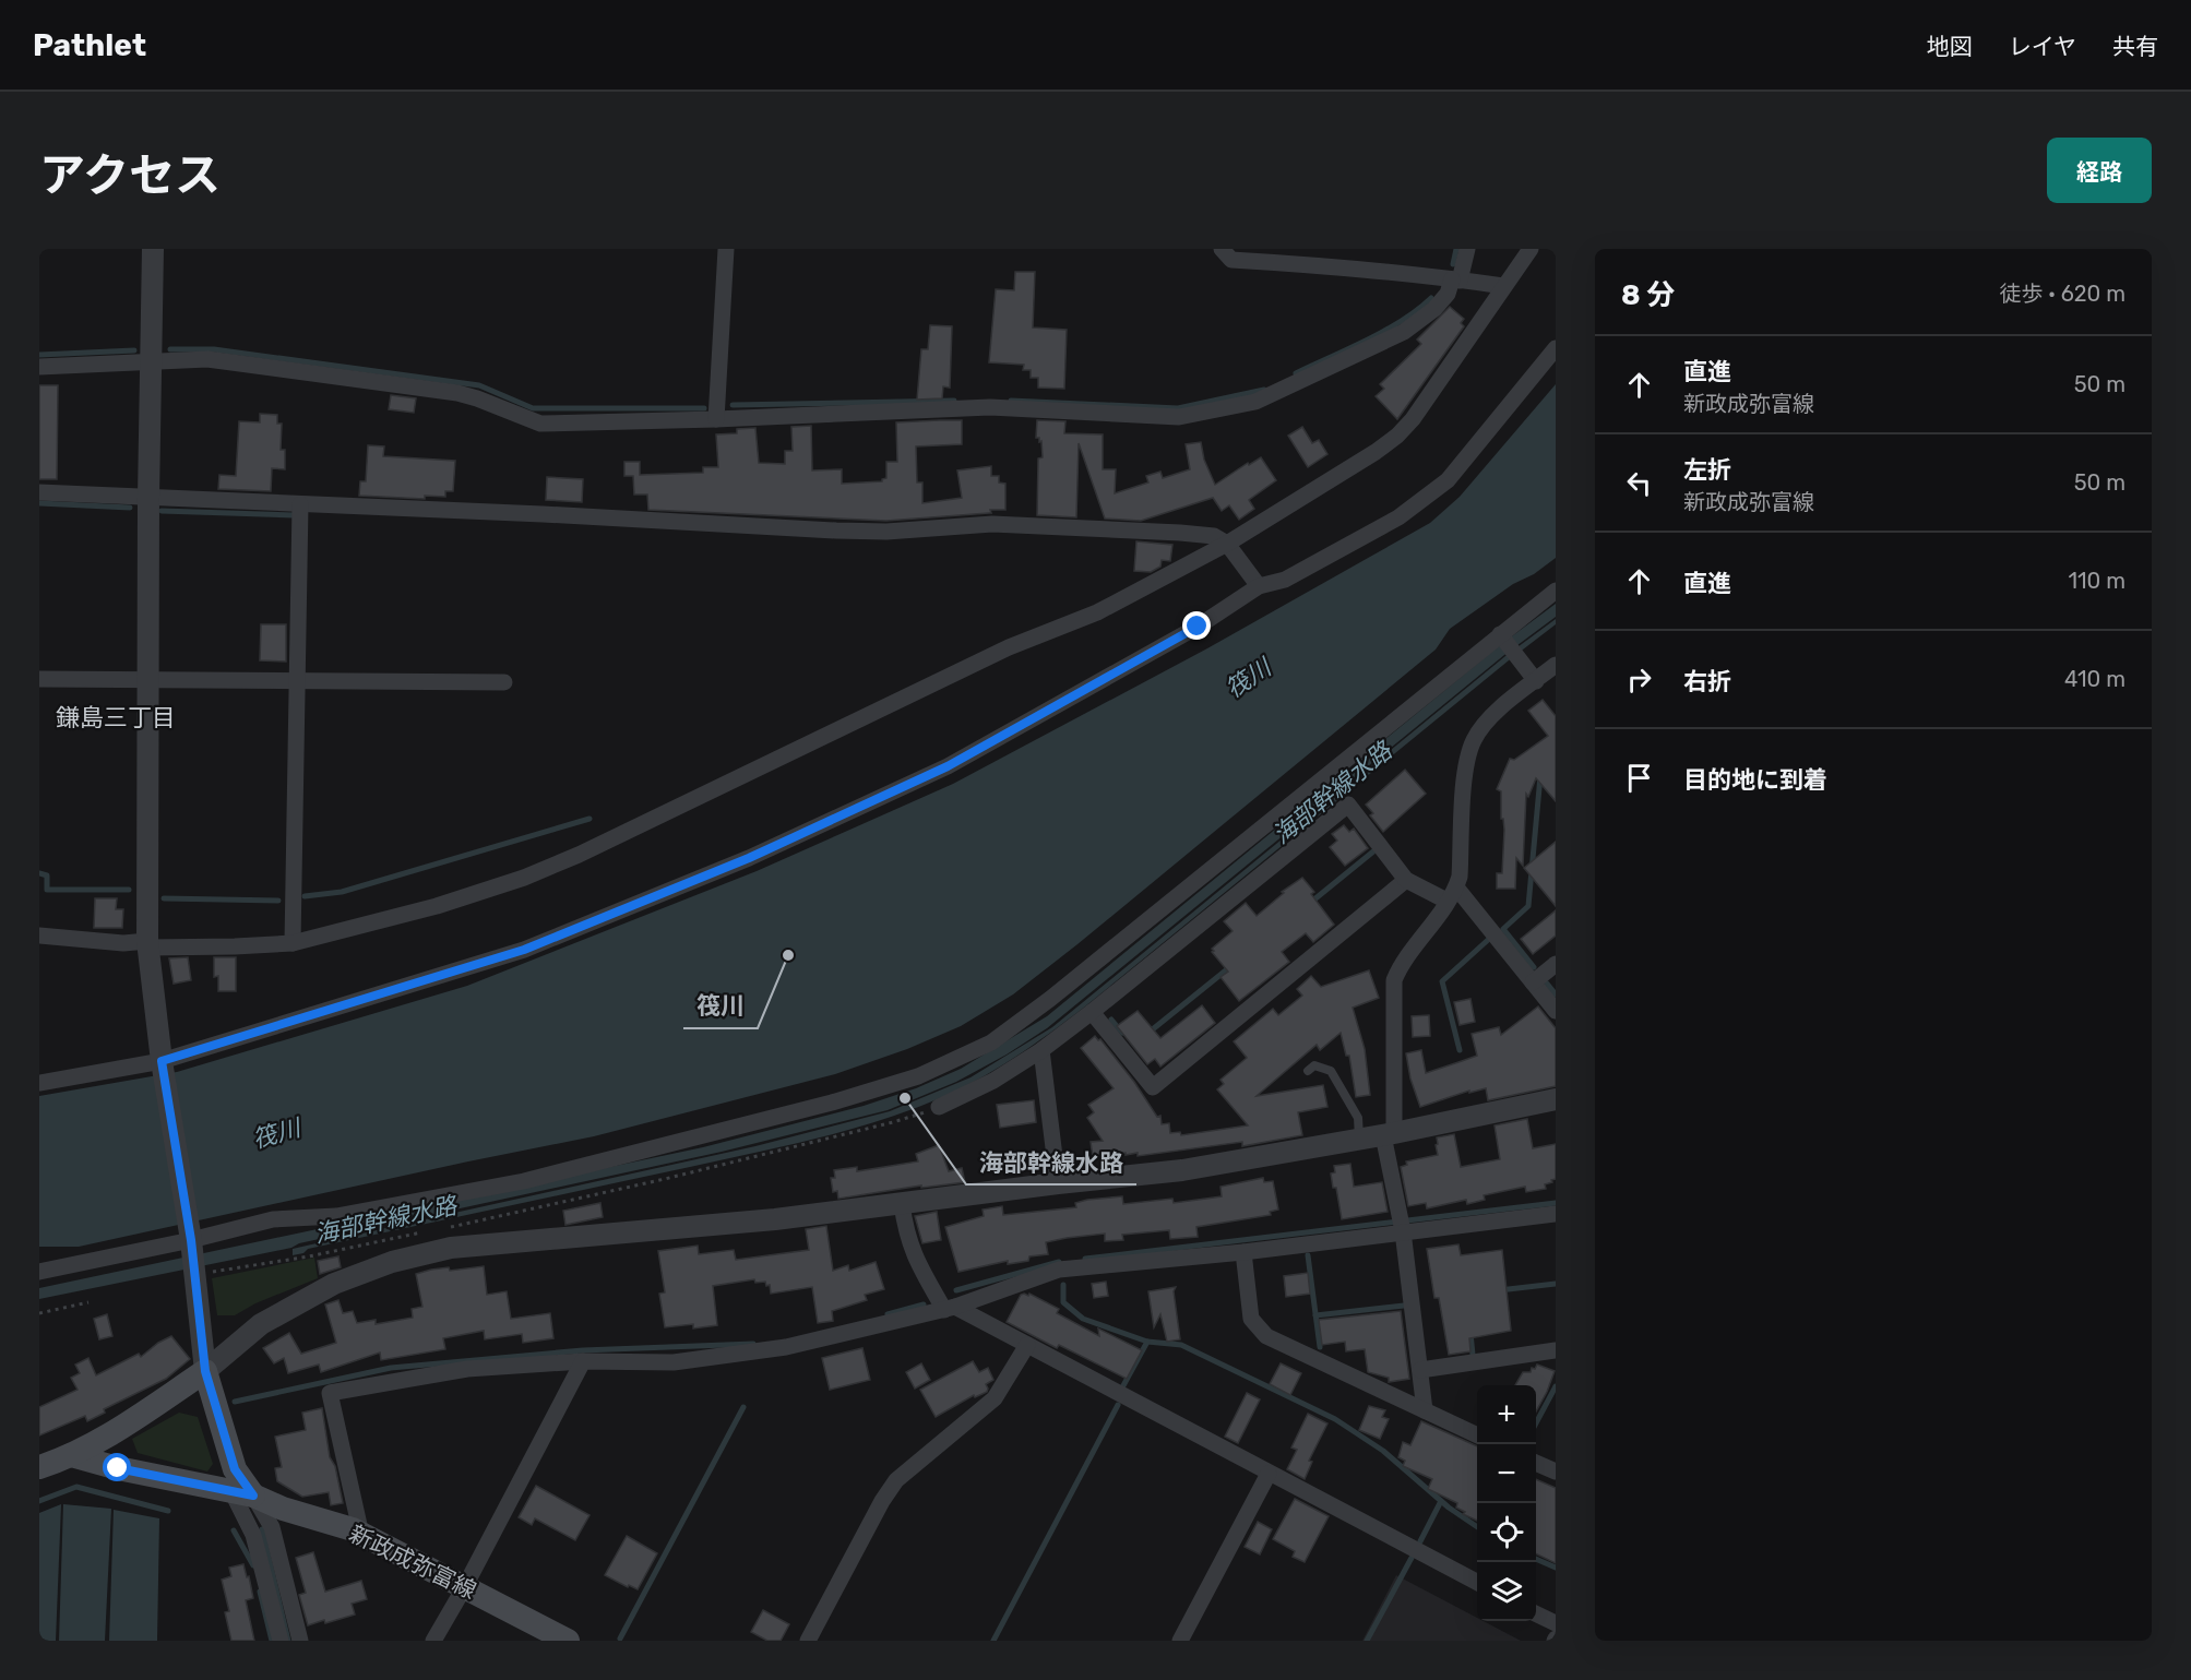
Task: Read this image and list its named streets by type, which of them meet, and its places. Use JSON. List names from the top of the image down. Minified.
{"streets":{"main road":["新政成弥富線"]},"districts":["鎌島三丁目"],"water":["筏川","海部幹線水路"],"places":["筏川","海部幹線水路"],"page":{"header":"Pathlet","nav":["地図","レイヤ","共有"],"title":"アクセス","buttons":"経路","heading":["8 分","徒歩 · 620 m"],"list":[["直進","新政成弥富線","50 m"],["左折","新政成弥富線","50 m"],["直進","110 m"],["右折","410 m"],"目的地に到着"],"map_buttons":["+","−"]}}
